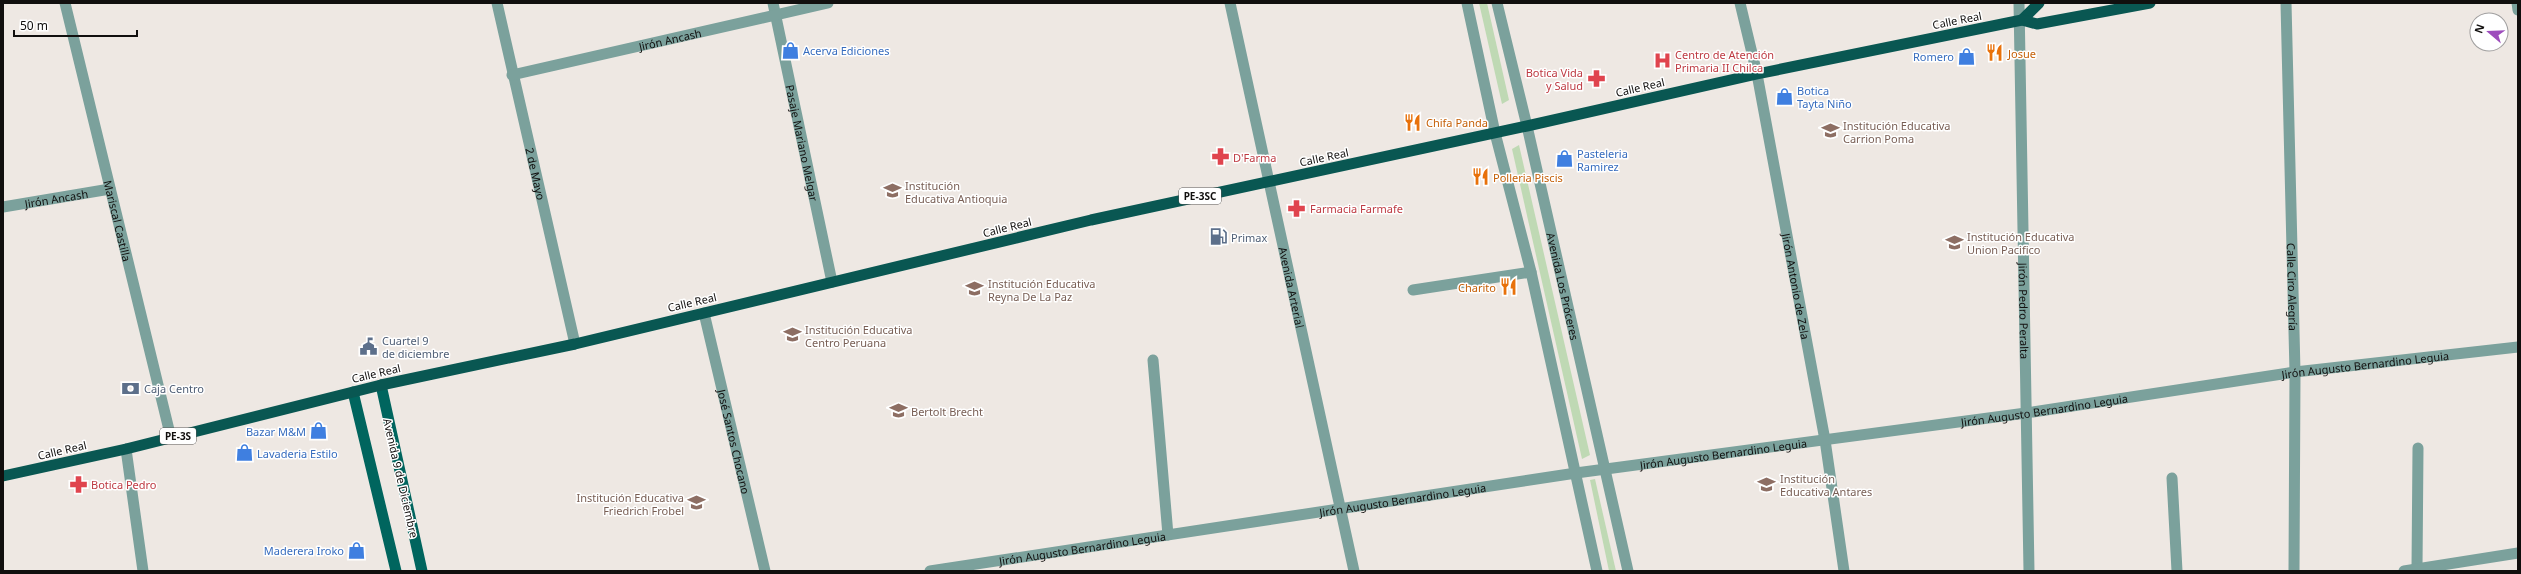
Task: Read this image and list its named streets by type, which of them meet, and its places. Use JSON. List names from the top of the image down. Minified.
{"streets":{"highway":["Calle Real","PE-3SC","PE-3S"],"main road":["Avenida 9 de Diciembre"],"street":["Jirón Ancash","Pasaje Mariano Melgar","2 de Mayo","Mariscal Castilla","Jirón Antonio de Zela","Avenida Arterial","Avenida Los Próceres","Calle Ciro Alegría","Jirón Pedro Peralta","Jirón Augusto Bernardino Leguia","José Santos Chocano"]},"crossings":[["Calle Real","Pasaje Mariano Melgar"],["Calle Real","2 de Mayo"],["Calle Real","Mariscal Castilla"],["Calle Real","Jirón Antonio de Zela"],["Calle Real","Avenida Arterial"],["Calle Real","Avenida Los Próceres"],["Calle Real","Jirón Pedro Peralta"],["Calle Real","José Santos Chocano"],["Calle Real","Avenida 9 de Diciembre"],["Jirón Ancash","Pasaje Mariano Melgar"],["Jirón Ancash","2 de Mayo"],["Jirón Ancash","Mariscal Castilla"],["Jirón Antonio de Zela","Jirón Augusto Bernardino Leguia"],["Avenida Arterial","Jirón Augusto Bernardino Leguia"],["Avenida Los Próceres","Jirón Augusto Bernardino Leguia"],["Calle Ciro Alegría","Jirón Augusto Bernardino Leguia"],["Jirón Pedro Peralta","Jirón Augusto Bernardino Leguia"]],"places":{"shop":["Acerva Ediciones","Romero","Botica Tayta Niño","Pasteleria Ramirez","Bazar M&M","Lavaderia Estilo","Maderera Iroko"],"restaurant":["Josue","Chifa Panda","Polleria Piscis","Charito"],"hospital":["Centro de Atención Primaria II Chilca"],"pharmacy":["Botica Vida y Salud","D'Farma","Farmacia Farmafe","Botica Pedro"],"school or university":["Institución Educativa Carrion Poma","Institución Educativa Antioquia","Institución Educativa Union Pacifico","Institución Educativa Reyna De La Paz","Institución Educativa Centro Peruana","Bertolt Brecht","Institución Educativa Antares","Institución Educativa Friedrich Frobel"],"fuel station":["Primax"],"public building":["Cuartel 9 de diciembre"],"bank":["Caja Centro"]},"scale_bar":"50 m","north":"left"}
